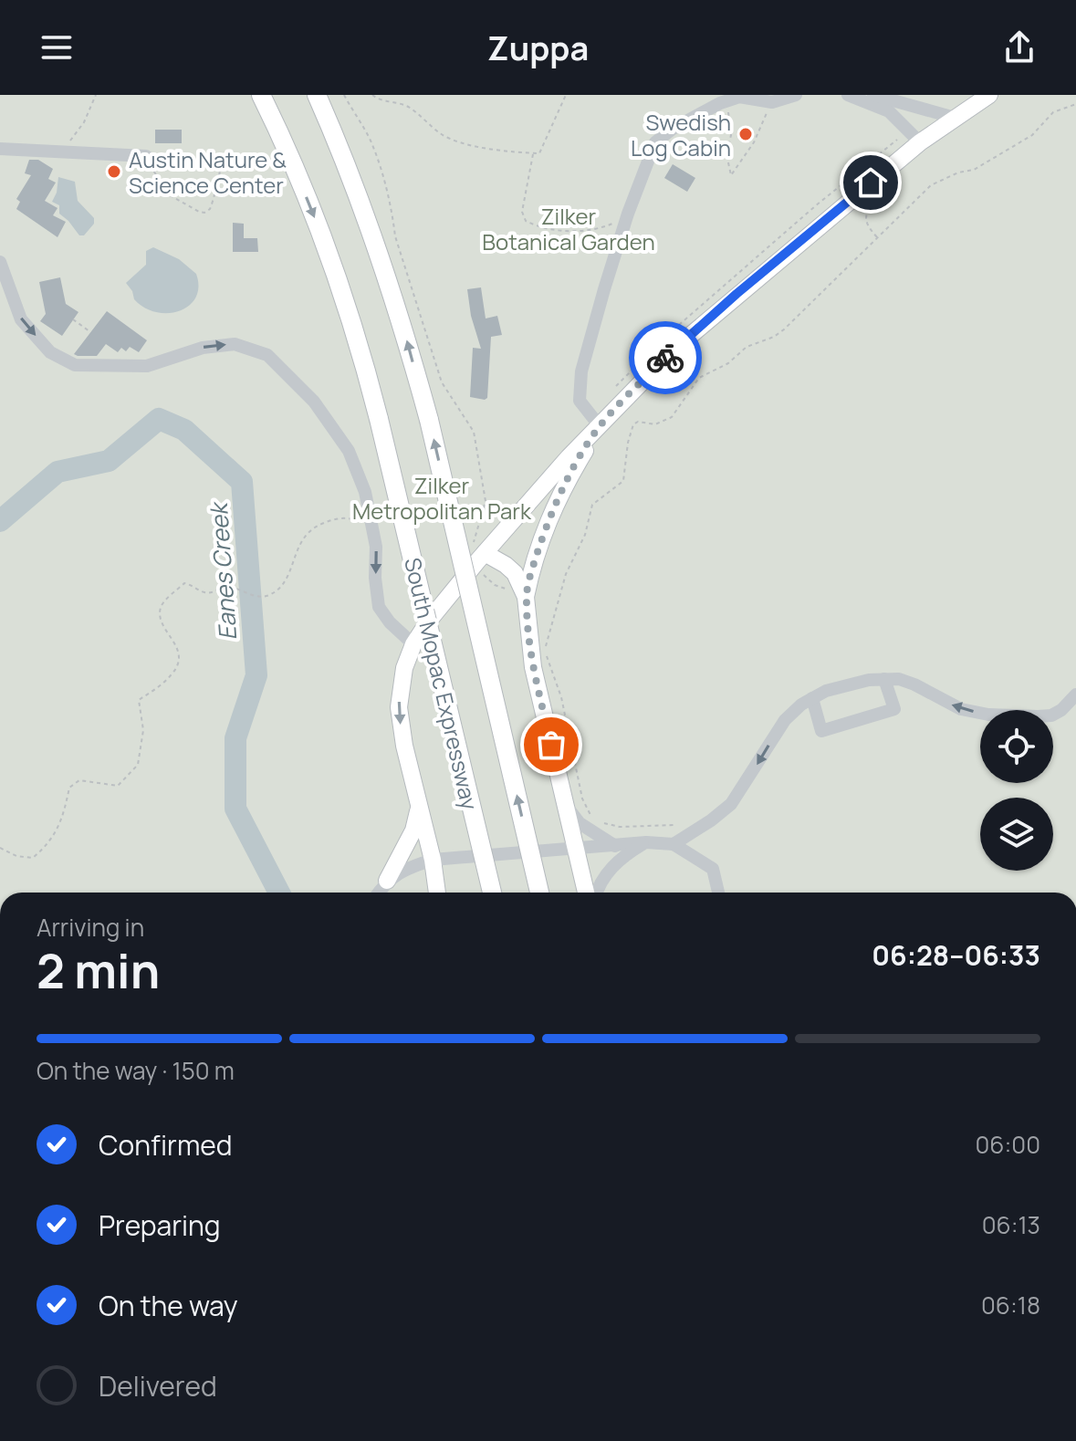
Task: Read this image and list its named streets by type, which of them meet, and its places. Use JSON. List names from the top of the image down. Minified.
{"streets":{"highway":["South Mopac Expressway"]},"water":["Eanes Creek"],"parks":["Zilker Botanical Garden","Zilker Metropolitan Park"],"places":["Swedish Log Cabin","Austin Nature & Science Center"],"page":{"header":"Zuppa","heading":["2 min","Arriving in","06:28–06:33"],"bar":"On the way · 150 m","list":[["Confirmed","06:00"],["Preparing","06:13"],["On the way","06:18"],"Delivered"]}}
